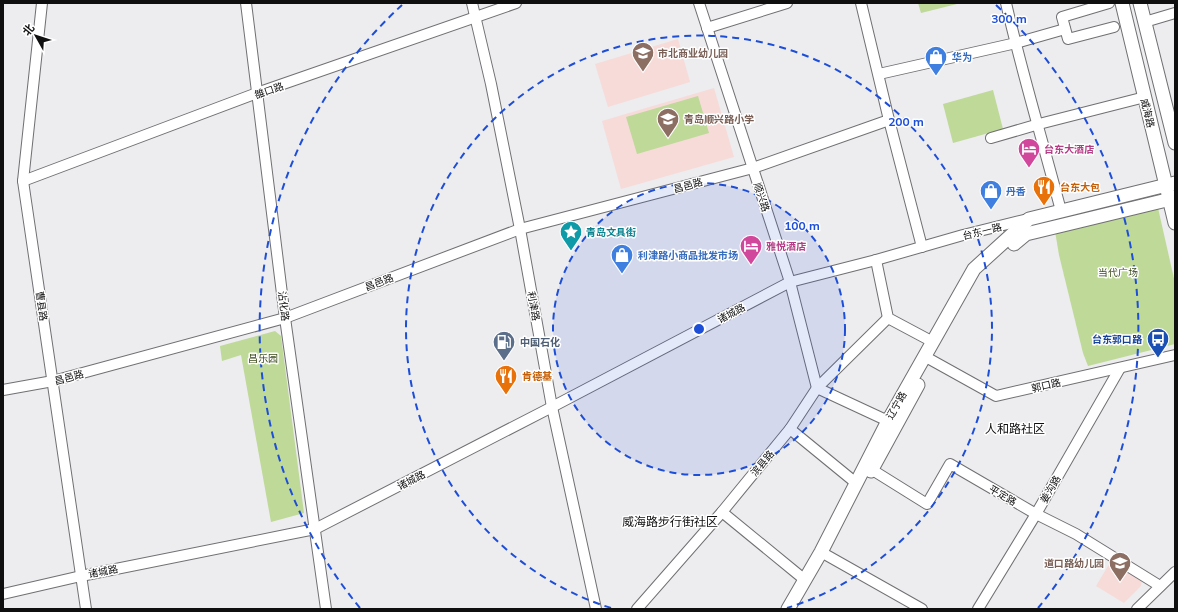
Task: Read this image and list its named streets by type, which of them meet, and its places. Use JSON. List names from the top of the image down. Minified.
{"streets":{"main road":["威海路","台东一路","辽宁路"],"street":["雒口路","昌邑路","顺兴路","曹县路","沾化路","利津路","诸城路","郭口路","滨县路","姜沟路","平定路"]},"crossings":[["雒口路","曹县路"],["雒口路","沾化路"],["雒口路","利津路"],["威海路","台东一路"],["威海路","辽宁路"],["昌邑路","顺兴路"],["昌邑路","曹县路"],["昌邑路","沾化路"],["昌邑路","利津路"],["顺兴路","台东一路"],["顺兴路","诸城路"],["顺兴路","滨县路"],["台东一路","诸城路"],["台东一路","辽宁路"],["曹县路","诸城路"],["沾化路","诸城路"],["利津路","诸城路"],["郭口路","辽宁路"],["郭口路","姜沟路"],["辽宁路","平定路"],["姜沟路","平定路"]],"districts":["人和路社区","威海路步行街社区"],"parks":["当代广场","昌乐园"],"places":{"school or university":["市北商业幼儿园","青岛顺兴路小学","道口路幼儿园"],"shop":["华为","丹香","利津路小商品批发市场"],"hotel":["台东大酒店","雅悦酒店"],"restaurant":["台东大包","肯德基"],"place":["青岛文具街"],"bus stop":["台东郭口路"],"fuel station":["中国石化"]},"north":"top left","rings":["300 m","200 m","100 m"]}
